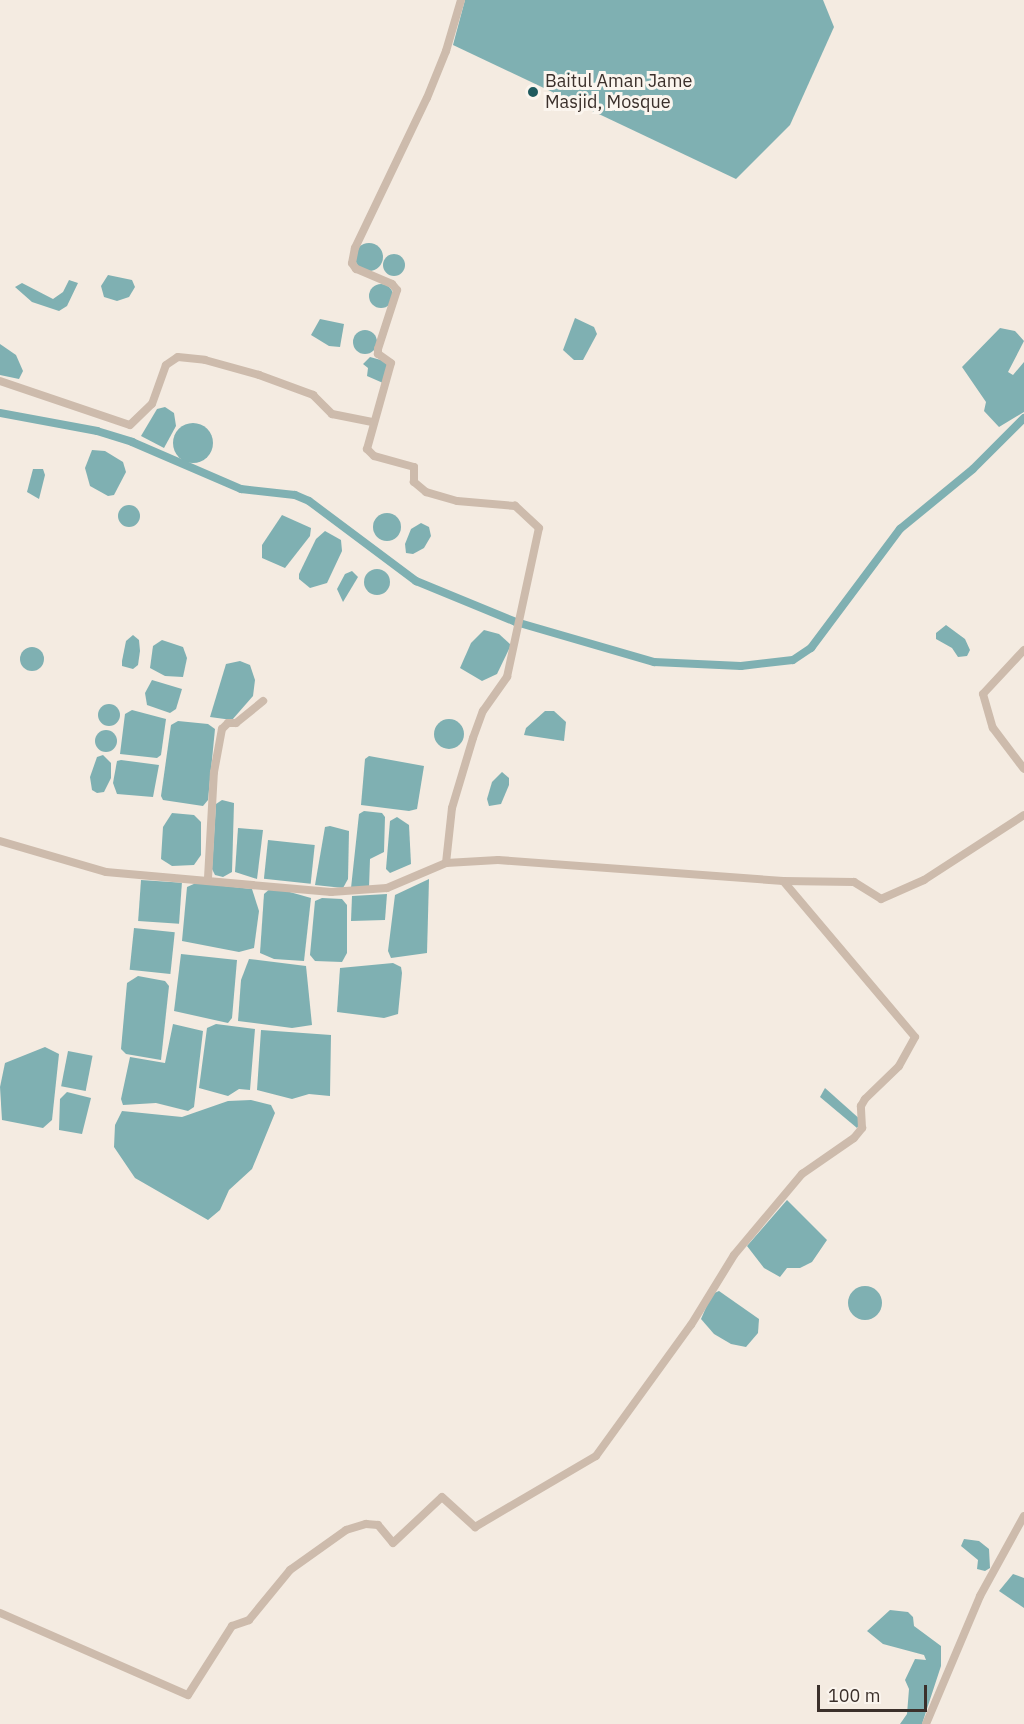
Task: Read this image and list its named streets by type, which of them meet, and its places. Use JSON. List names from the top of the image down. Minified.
{"places":["Baitul Aman Jame Masjid, Mosque"],"scale_bar":"100 m"}
